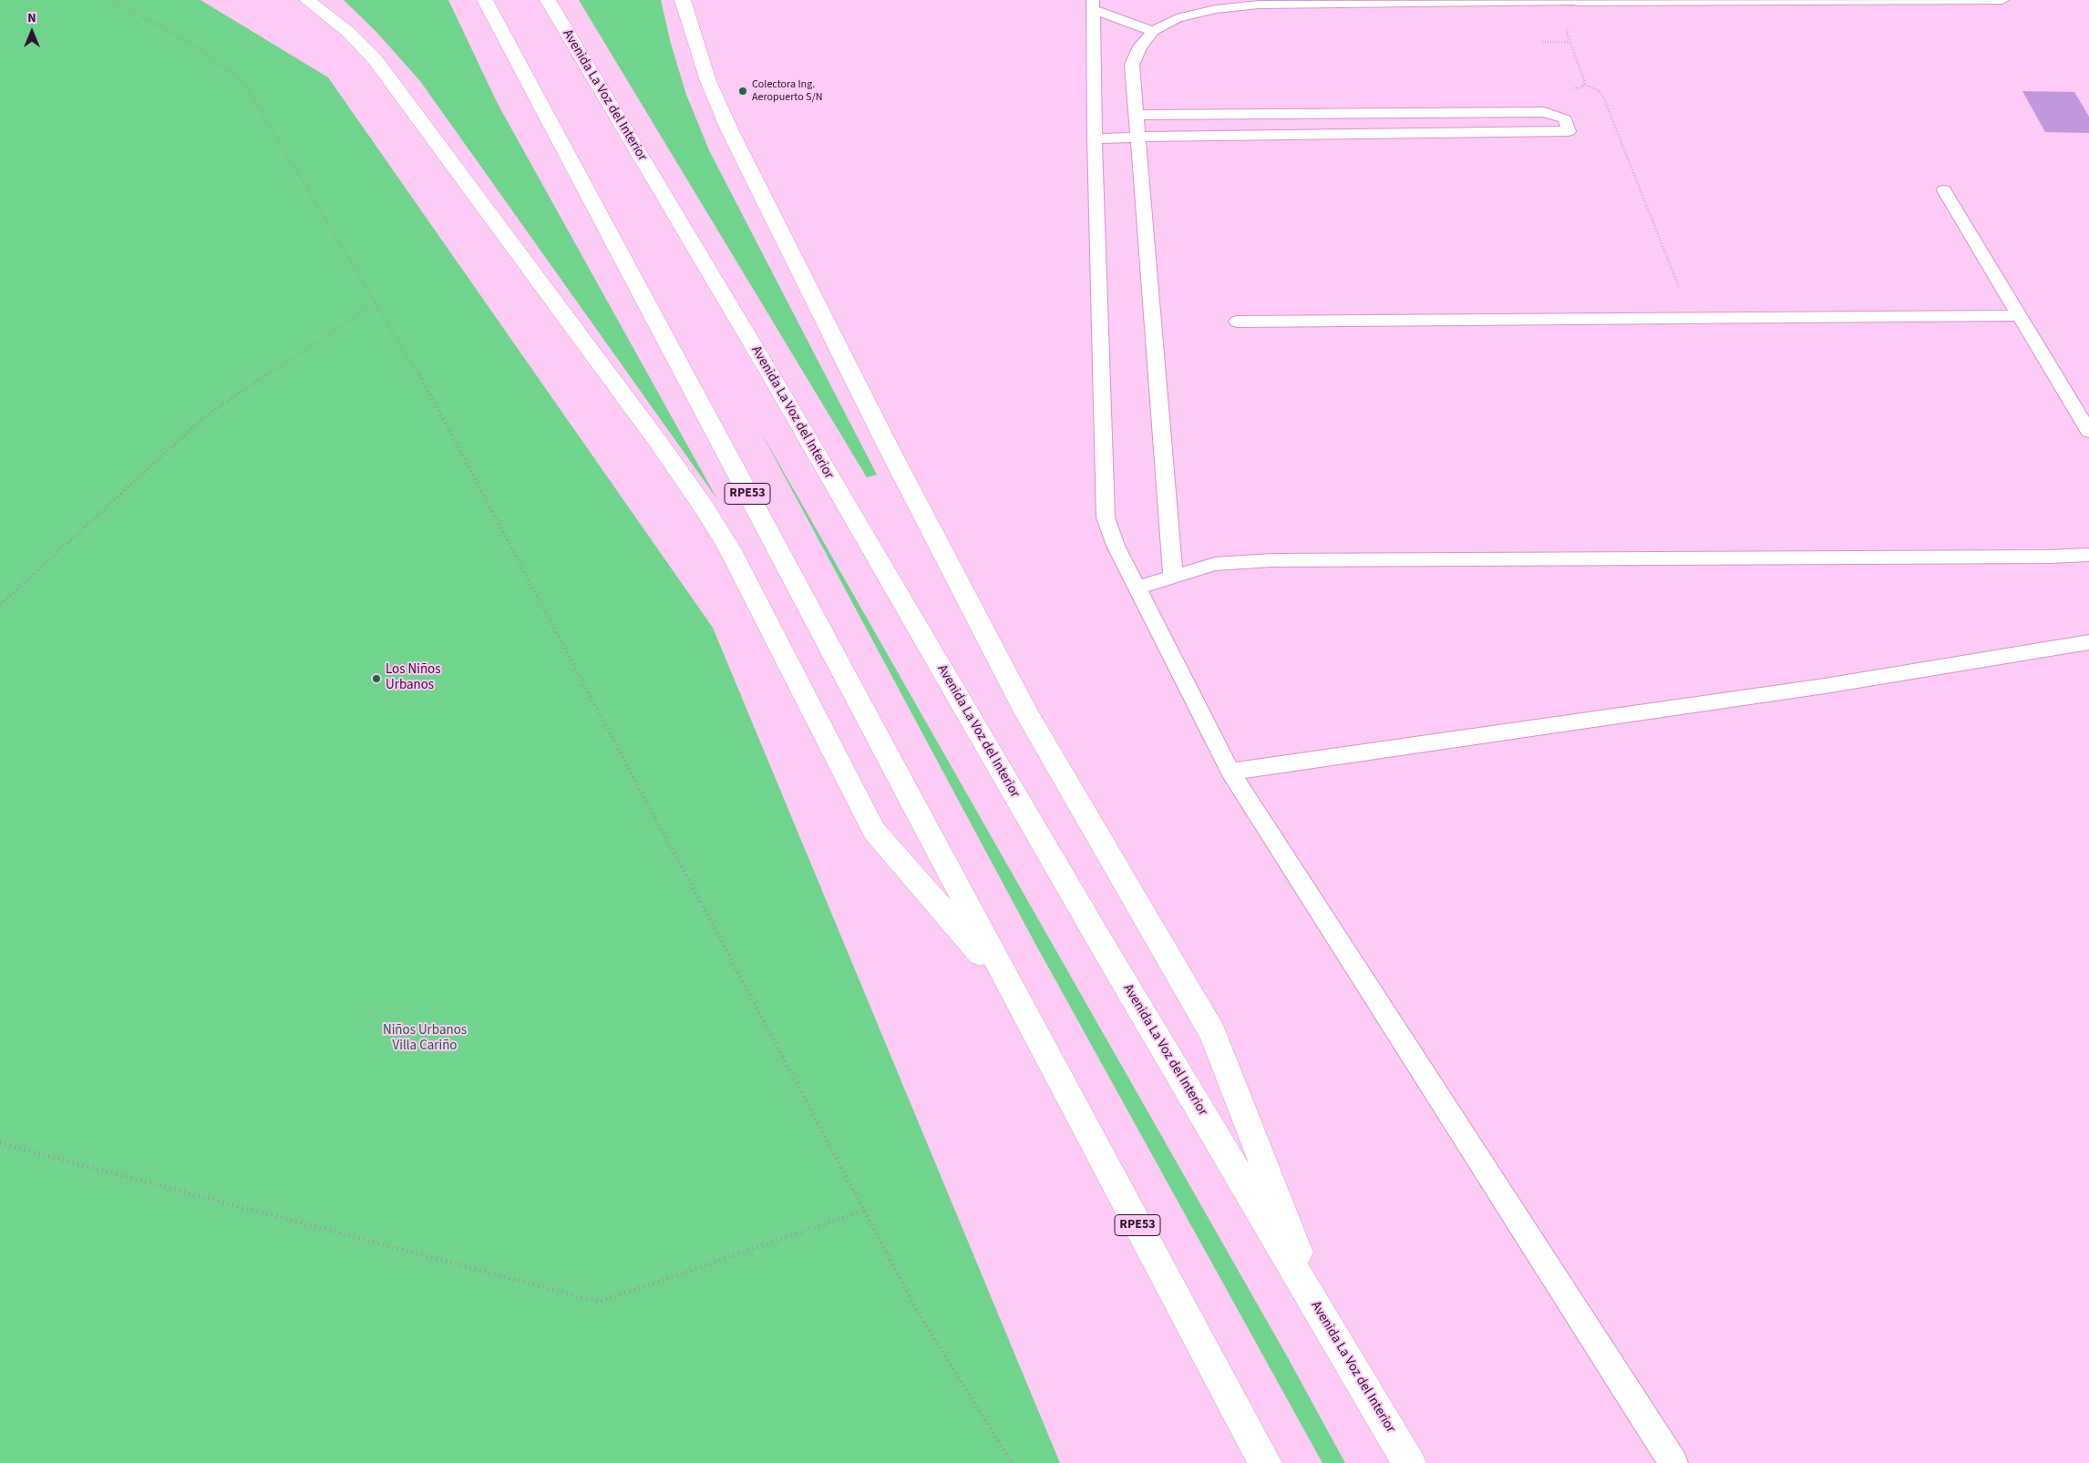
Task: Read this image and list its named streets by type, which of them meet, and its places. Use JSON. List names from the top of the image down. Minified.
{"streets":{"main road":["Avenida La Voz del Interior","RPE53"]},"parks":["Niños Urbanos Villa Cariño"],"places":["Colectora Ing. Aeropuerto S/N","Los Niños Urbanos"],"north":"top"}
